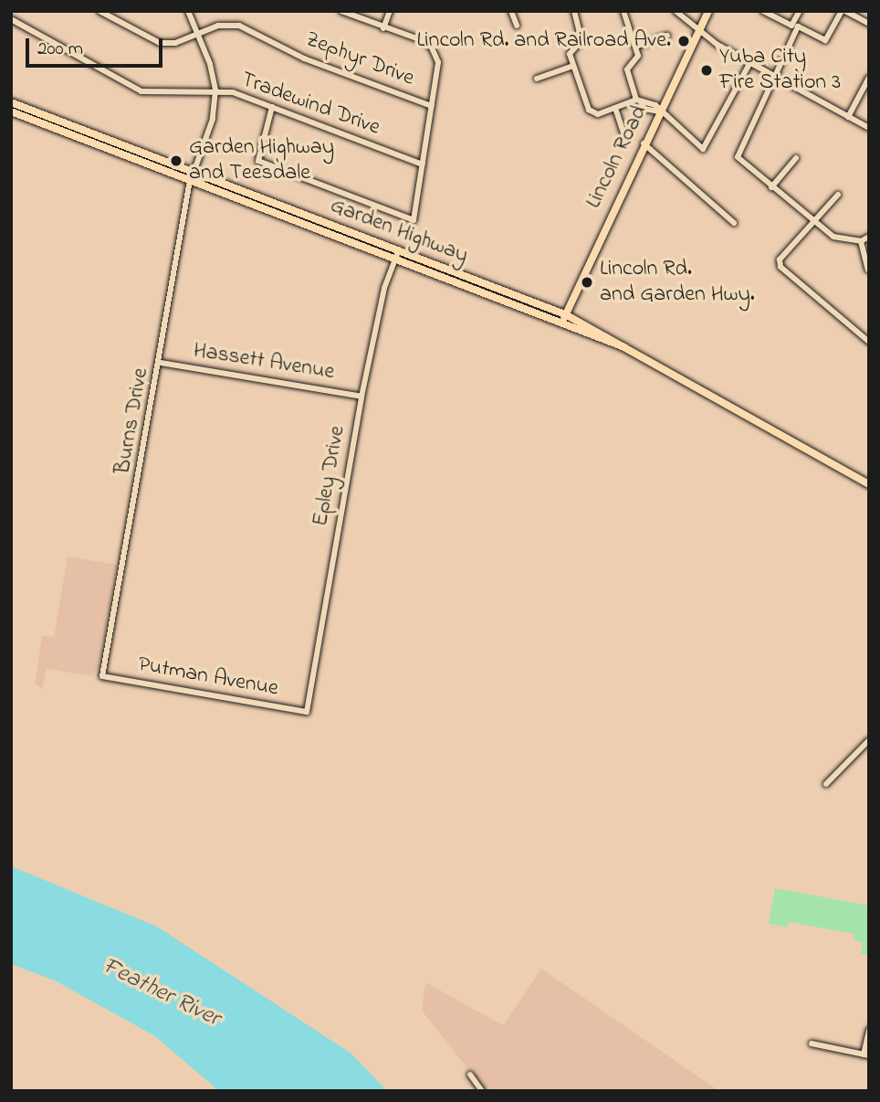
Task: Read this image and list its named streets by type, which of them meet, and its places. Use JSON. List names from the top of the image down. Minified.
{"streets":{"main road":["Lincoln Road","Garden Highway"],"street":["Zephyr Drive","Tradewind Drive","Hassett Avenue","Burns Drive","Epley Drive","Putman Avenue"]},"crossings":[["Tradewind Drive","Burns Drive"],["Lincoln Road","Garden Highway"],["Garden Highway","Burns Drive"],["Garden Highway","Epley Drive"],["Hassett Avenue","Burns Drive"],["Hassett Avenue","Epley Drive"],["Burns Drive","Putman Avenue"],["Epley Drive","Putman Avenue"]],"water":["Feather River"],"places":["Lincoln Rd. and Railroad Ave.","Yuba City Fire Station 3","Garden Highway and Teesdale","Lincoln Rd. and Garden Hwy."],"scale_bar":"200 m"}
